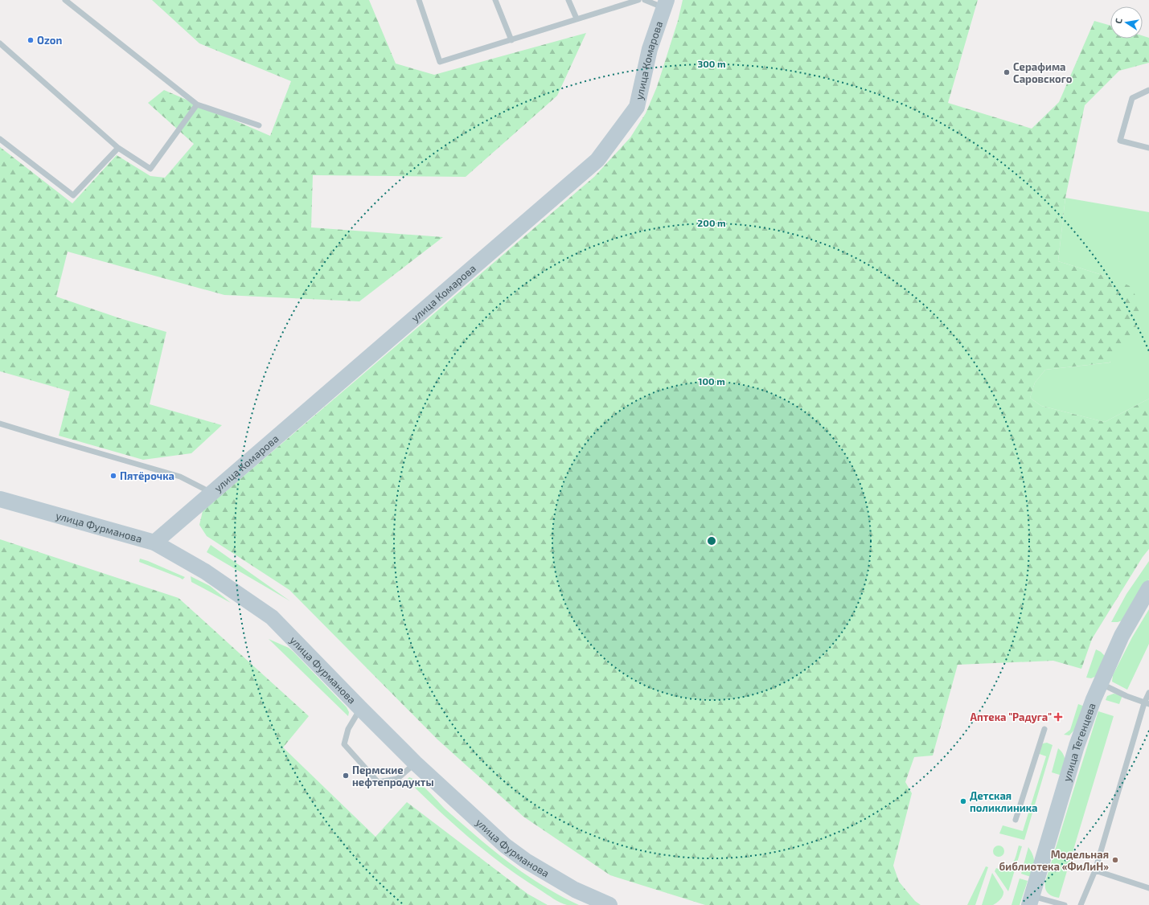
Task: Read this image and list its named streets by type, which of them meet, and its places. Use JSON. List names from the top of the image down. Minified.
{"streets":{"main road":["улица Комарова","улица Фурманова","улица Тегенцева"]},"crossings":[["улица Комарова","улица Фурманова"]],"places":{"other":["Ozon","Серафима Саровского","Пятёрочка","Пермские нефтепродукты","Детская поликлиника","Модельная библиотека «ФиЛиН»"],"health":["Аптека \"Радуга\""]},"north":"left","rings":["300 m","200 m","100 m"]}
